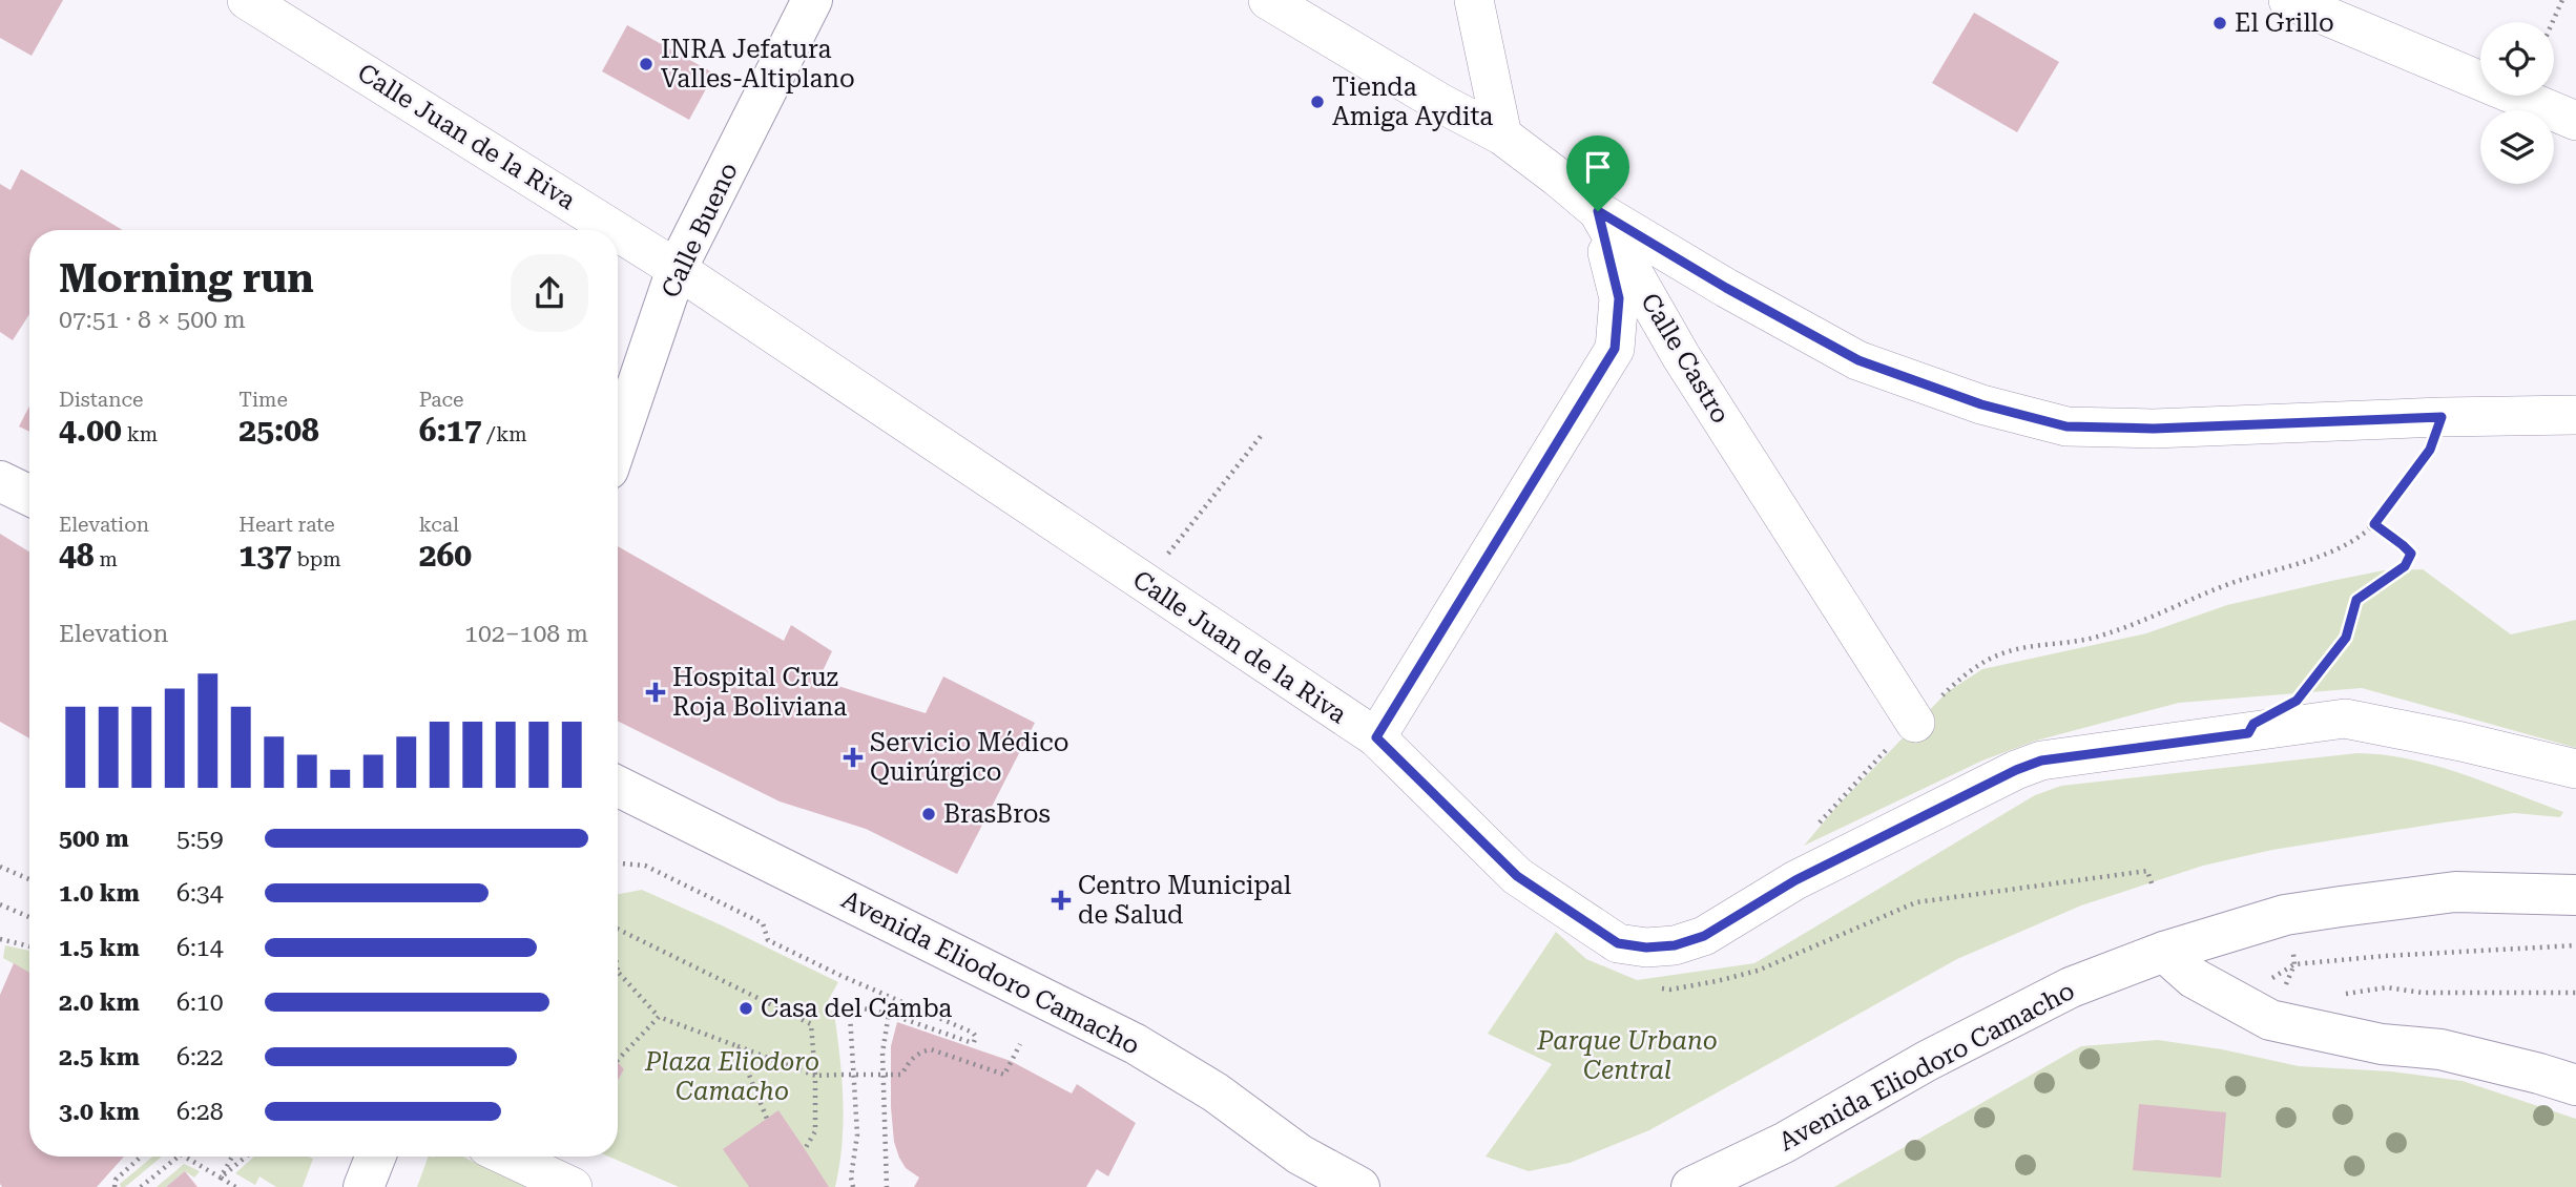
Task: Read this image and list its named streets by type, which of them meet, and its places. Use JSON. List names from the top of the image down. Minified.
{"streets":{"main road":["Calle Bueno","Avenida Eliodoro Camacho"],"street":["Calle Juan de la Riva","Calle Castro"]},"crossings":[["Calle Juan de la Riva","Calle Bueno"]],"parks":["Parque Urbano Central","Plaza Eliodoro Camacho"],"places":{"other":["El Grillo","INRA Jefatura Valles-Altiplano","Tienda Amiga Aydita","BrasBros","Casa del Camba"],"health":["Hospital Cruz Roja Boliviana","Servicio Médico Quirúrgico","Centro Municipal de Salud"]},"page":{"heading":["Morning run","07:51 · 8 × 500 m"],"stats":[["Distance","4.00 km"],["Time","25:08"],["Pace","6:17 /km"],["Elevation","48 m"],["Heart rate","137 bpm"],["kcal","260"]],"chart":["Elevation","102–108 m"],"list":[{"name":"500 m","note":"5:59"},{"name":"1.0 km","note":"6:34"},{"name":"1.5 km","note":"6:14"},{"name":"2.0 km","note":"6:10"},{"name":"2.5 km","note":"6:22"},{"name":"3.0 km","note":"6:28"}]}}
